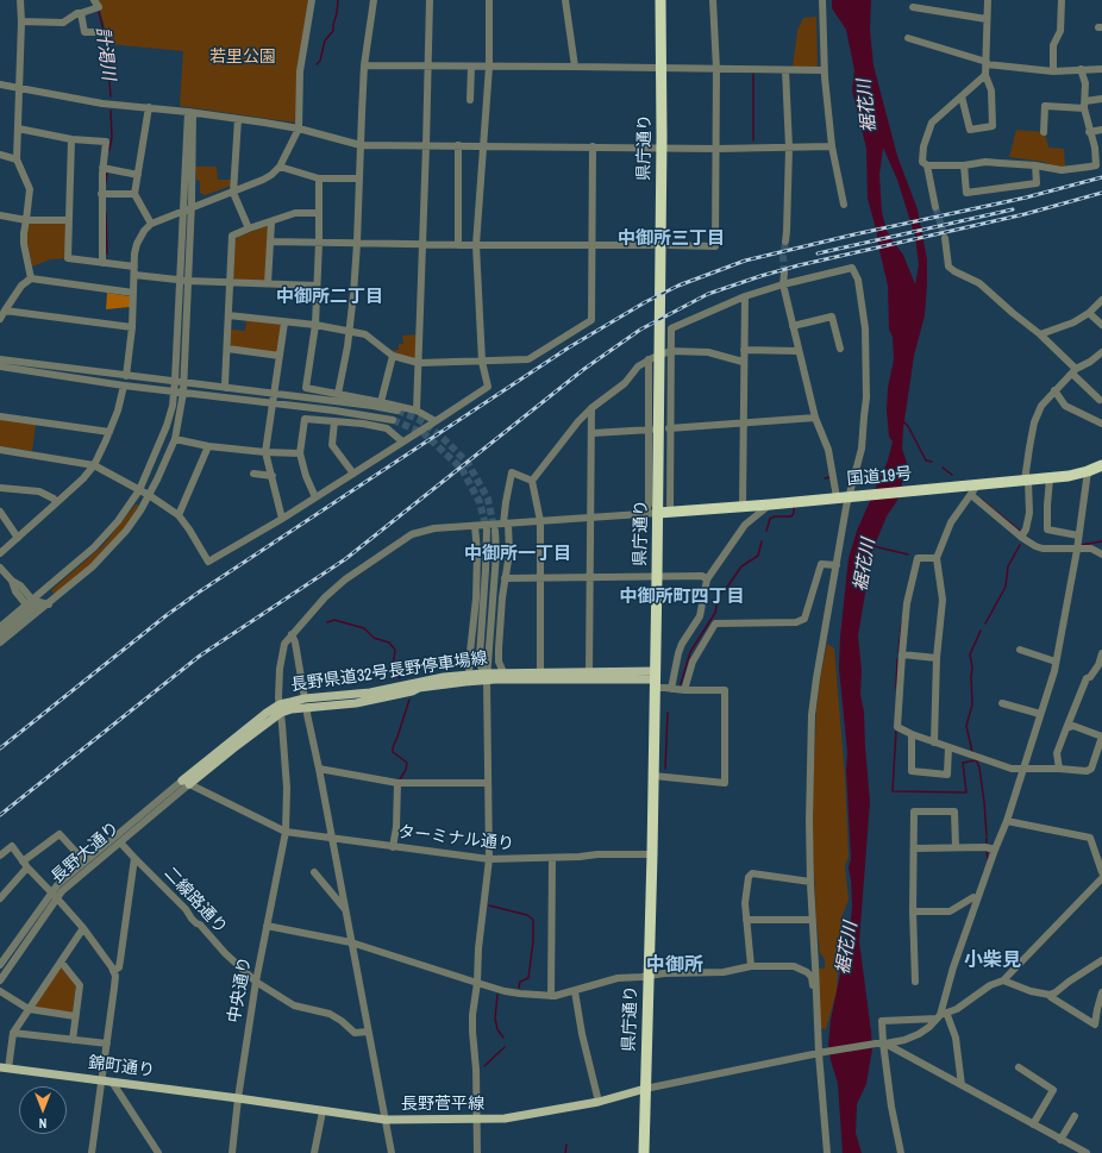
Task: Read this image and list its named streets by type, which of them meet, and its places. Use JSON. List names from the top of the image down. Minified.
{"streets":{"highway":["県庁通り","国道19号"],"main road":["長野県道32号長野停車場線","錦町通り","長野菅平線"],"street":["ターミナル通り","長野大通り","二線路通り","中央通り"]},"crossings":[["県庁通り","国道19号"],["県庁通り","長野県道32号長野停車場線"],["県庁通り","ターミナル通り"],["県庁通り","中央通り"],["県庁通り","長野菅平線"],["国道19号","中央通り"],["長野県道32号長野停車場線","長野大通り"],["長野県道32号長野停車場線","中央通り"],["ターミナル通り","中央通り"],["長野大通り","二線路通り"],["二線路通り","中央通り"],["中央通り","錦町通り"],["中央通り","長野菅平線"],["錦町通り","長野菅平線"]],"districts":["中御所三丁目","中御所二丁目","中御所一丁目","中御所町四丁目","小柴見","中御所"],"water":["計渇川","裾花川"],"parks":["若里公園"],"north":"bottom"}
